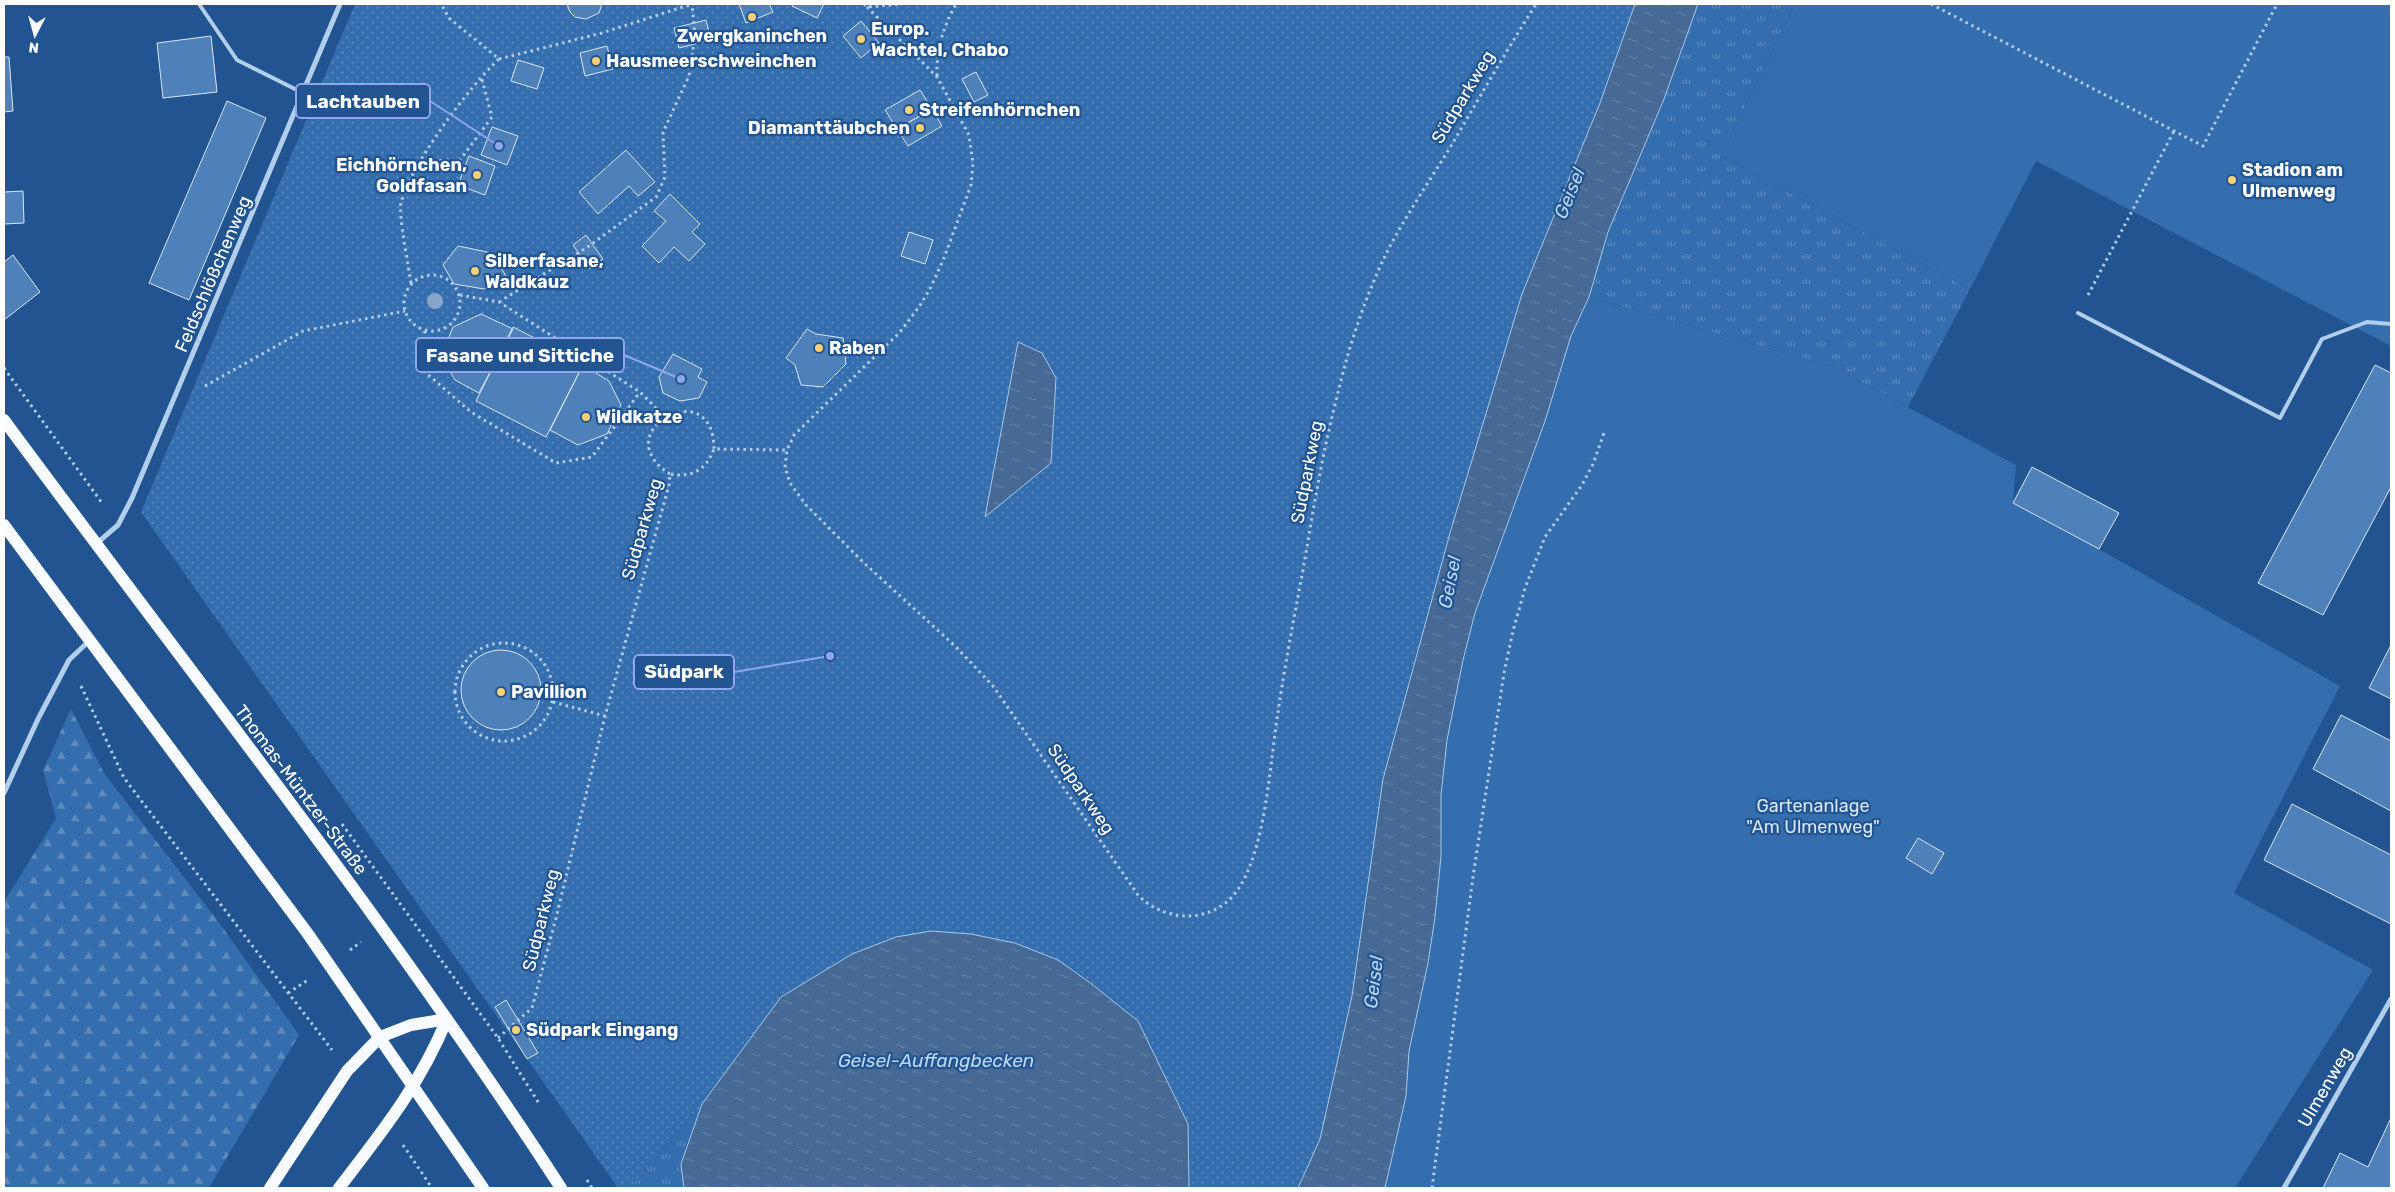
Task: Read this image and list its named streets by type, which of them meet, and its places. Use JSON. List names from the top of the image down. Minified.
{"streets":{"main road":["Thomas-Müntzer-Straße"],"street":["Feldschlößchenweg","Ulmenweg"],"path":["Südparkweg"]},"crossings":[["Feldschlößchenweg","Thomas-Müntzer-Straße"]],"water":["Geisel","Geisel-Auffangbecken"],"parks":["Gartenanlage \"Am Ulmenweg\""],"places":["Zwergkaninchen","Europ. Wachtel, Chabo","Hausmeerschweinchen","Streifenhörnchen","Diamanttäubchen","Lachtauben","Eichhörnchen, Goldfasan","Stadion am Ulmenweg","Silberfasane, Waldkauz","Raben","Fasane und Sittiche","Wildkatze","Südpark","Pavillion","Südpark Eingang"],"north":"bottom"}
